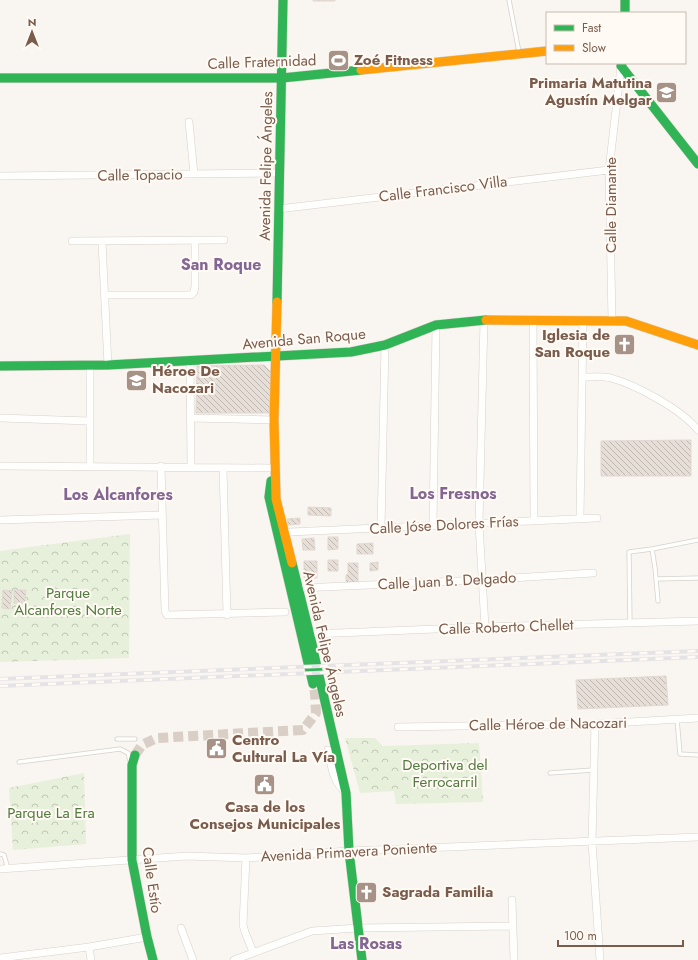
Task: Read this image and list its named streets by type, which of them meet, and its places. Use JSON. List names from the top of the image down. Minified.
{"streets":{"street":["Calle Fraternidad","Avenida Felipe Ángeles","Calle Topacio","Calle Francisco Villa","Calle Diamante","Avenida San Roque","Calle Jóse Dolores Frías","Calle Juan B. Delgado","Calle Roberto Chellet","Calle Héroe de Nacozari","Avenida Primavera Poniente","Calle Estío"]},"crossings":[["Calle Fraternidad","Avenida Felipe Ángeles"],["Avenida Felipe Ángeles","Calle Topacio"],["Avenida Felipe Ángeles","Calle Francisco Villa"],["Avenida Felipe Ángeles","Avenida San Roque"],["Avenida Felipe Ángeles","Avenida Primavera Poniente"],["Calle Francisco Villa","Calle Diamante"],["Calle Diamante","Avenida San Roque"],["Avenida Primavera Poniente","Calle Estío"]],"districts":["San Roque","Los Fresnos","Los Alcanfores","Las Rosas"],"parks":["Parque Alcanfores Norte","Deportiva del Ferrocarril","Parque La Era"],"places":{"sports":["Zoé Fitness"],"school or university":["Primaria Matutina Agustín Melgar","Héroe De Nacozari"],"church":["Iglesia de San Roque","Sagrada Familia"],"public building":["Centro Cultural La Vía","Casa de los Consejos Municipales"]},"legend":["Fast","Slow"],"scale_bar":"100 m","north":"top"}
